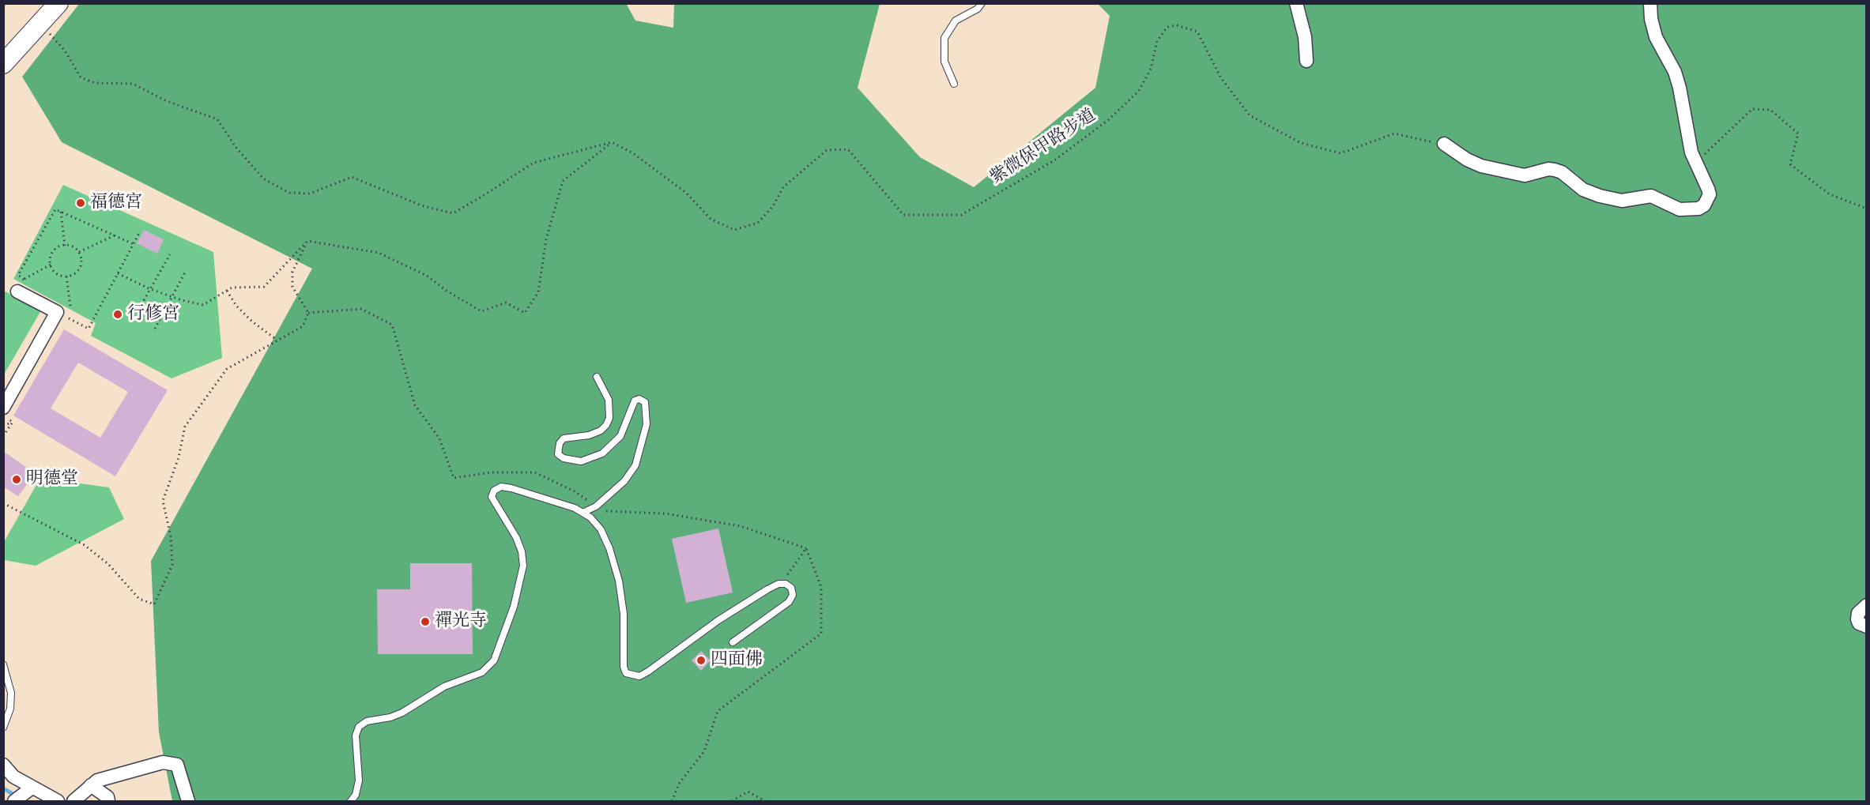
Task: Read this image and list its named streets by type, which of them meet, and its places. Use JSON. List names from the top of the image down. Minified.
{"streets":{"path":["紫微保甲路步道"]},"places":["福德宮","行修宮","明德堂","禪光寺","四面佛"]}
